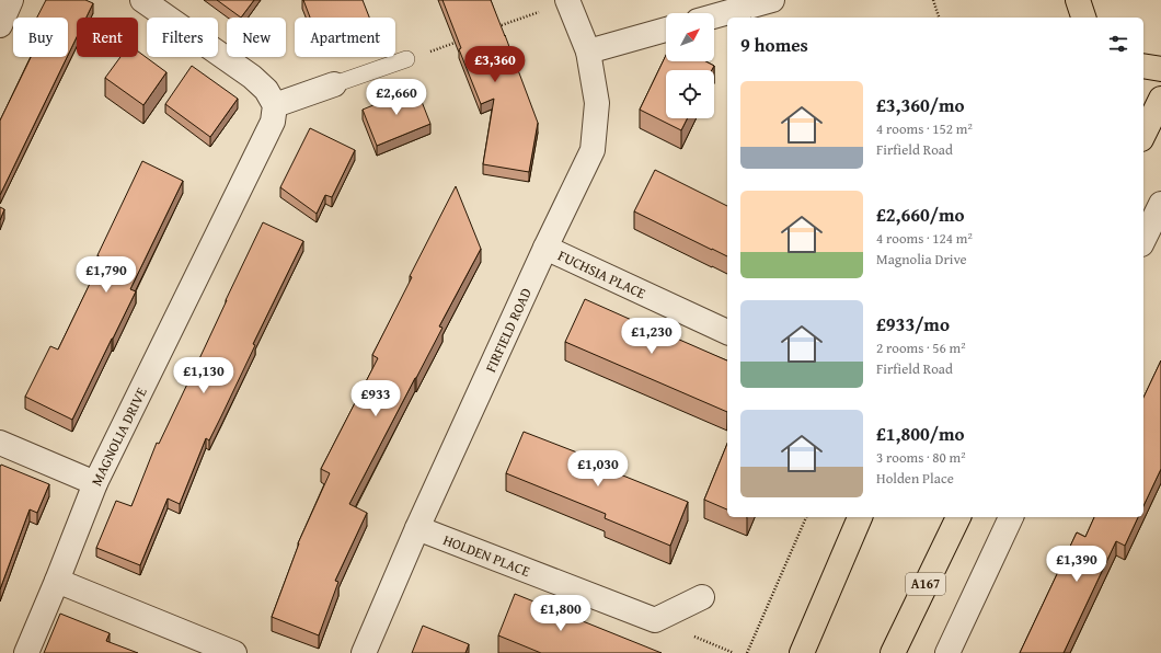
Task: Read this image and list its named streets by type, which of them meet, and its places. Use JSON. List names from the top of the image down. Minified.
{"streets":{"highway":["A167"],"street":["FUCHSIA PLACE","FIRFIELD ROAD","MAGNOLIA DRIVE","HOLDEN PLACE"]},"crossings":[["FUCHSIA PLACE","FIRFIELD ROAD"],["FIRFIELD ROAD","HOLDEN PLACE"]],"north":"top right","page":{"chip":["Buy","Rent","Filters","New","Apartment"],"heading":"9 homes","price":["£3,360","£2,660","£1,790","£1,230","£1,130","£933","£1,030","£1,390","£1,800"],"list":[{"name":"£3,360/mo","note":"4 rooms · 152 m² · Firfield Road"},{"name":"£2,660/mo","note":"4 rooms · 124 m² · Magnolia Drive"},{"name":"£933/mo","note":"2 rooms · 56 m² · Firfield Road"},{"name":"£1,800/mo","note":"3 rooms · 80 m² · Holden Place"}]}}
